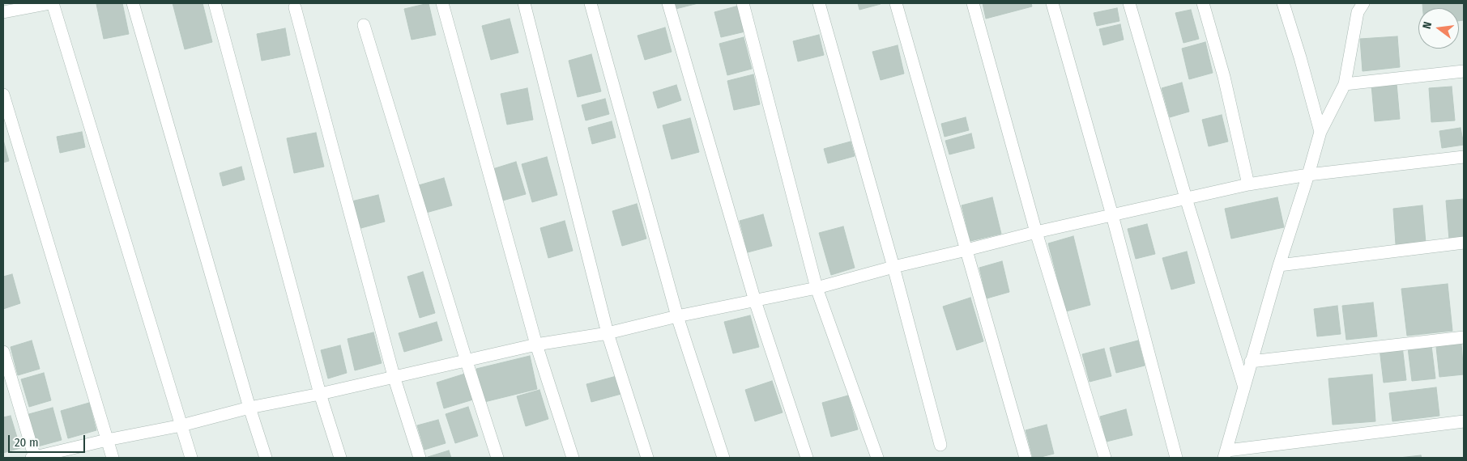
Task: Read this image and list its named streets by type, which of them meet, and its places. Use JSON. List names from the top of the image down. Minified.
{"scale_bar":"20 m","north":"left"}
